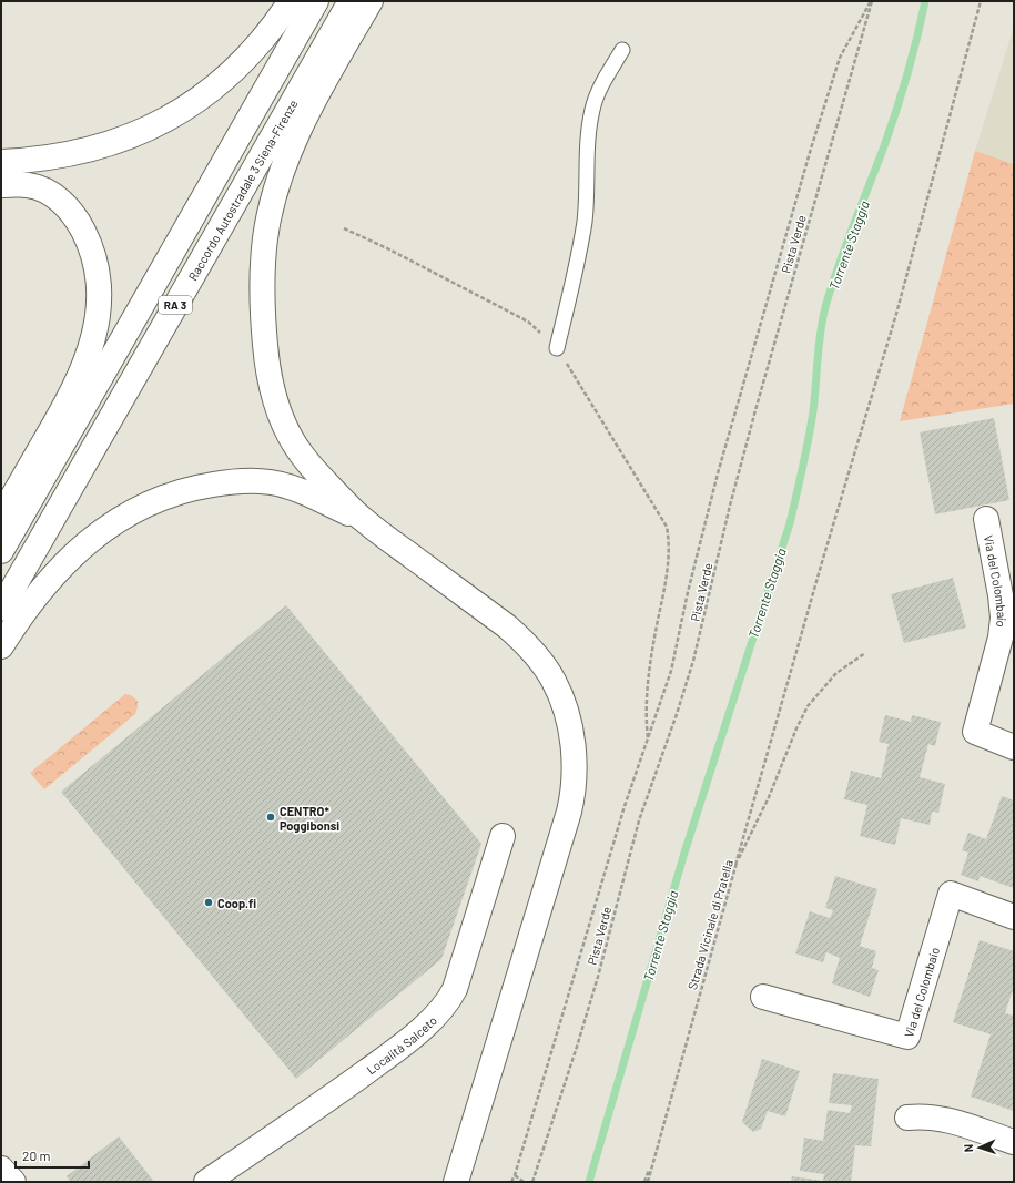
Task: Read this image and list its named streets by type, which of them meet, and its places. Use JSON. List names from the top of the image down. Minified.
{"streets":{"main road":["Raccordo Autostradale 3 Siena-Firenze","RA 3","Via del Colombaio","Località Salceto"],"path":["Pista Verde","Strada Vicinale di Pratella"]},"water":["Torrente Staggia"],"places":["CENTRO* Poggibonsi","Coop.fi"],"scale_bar":"20 m","north":"left"}
